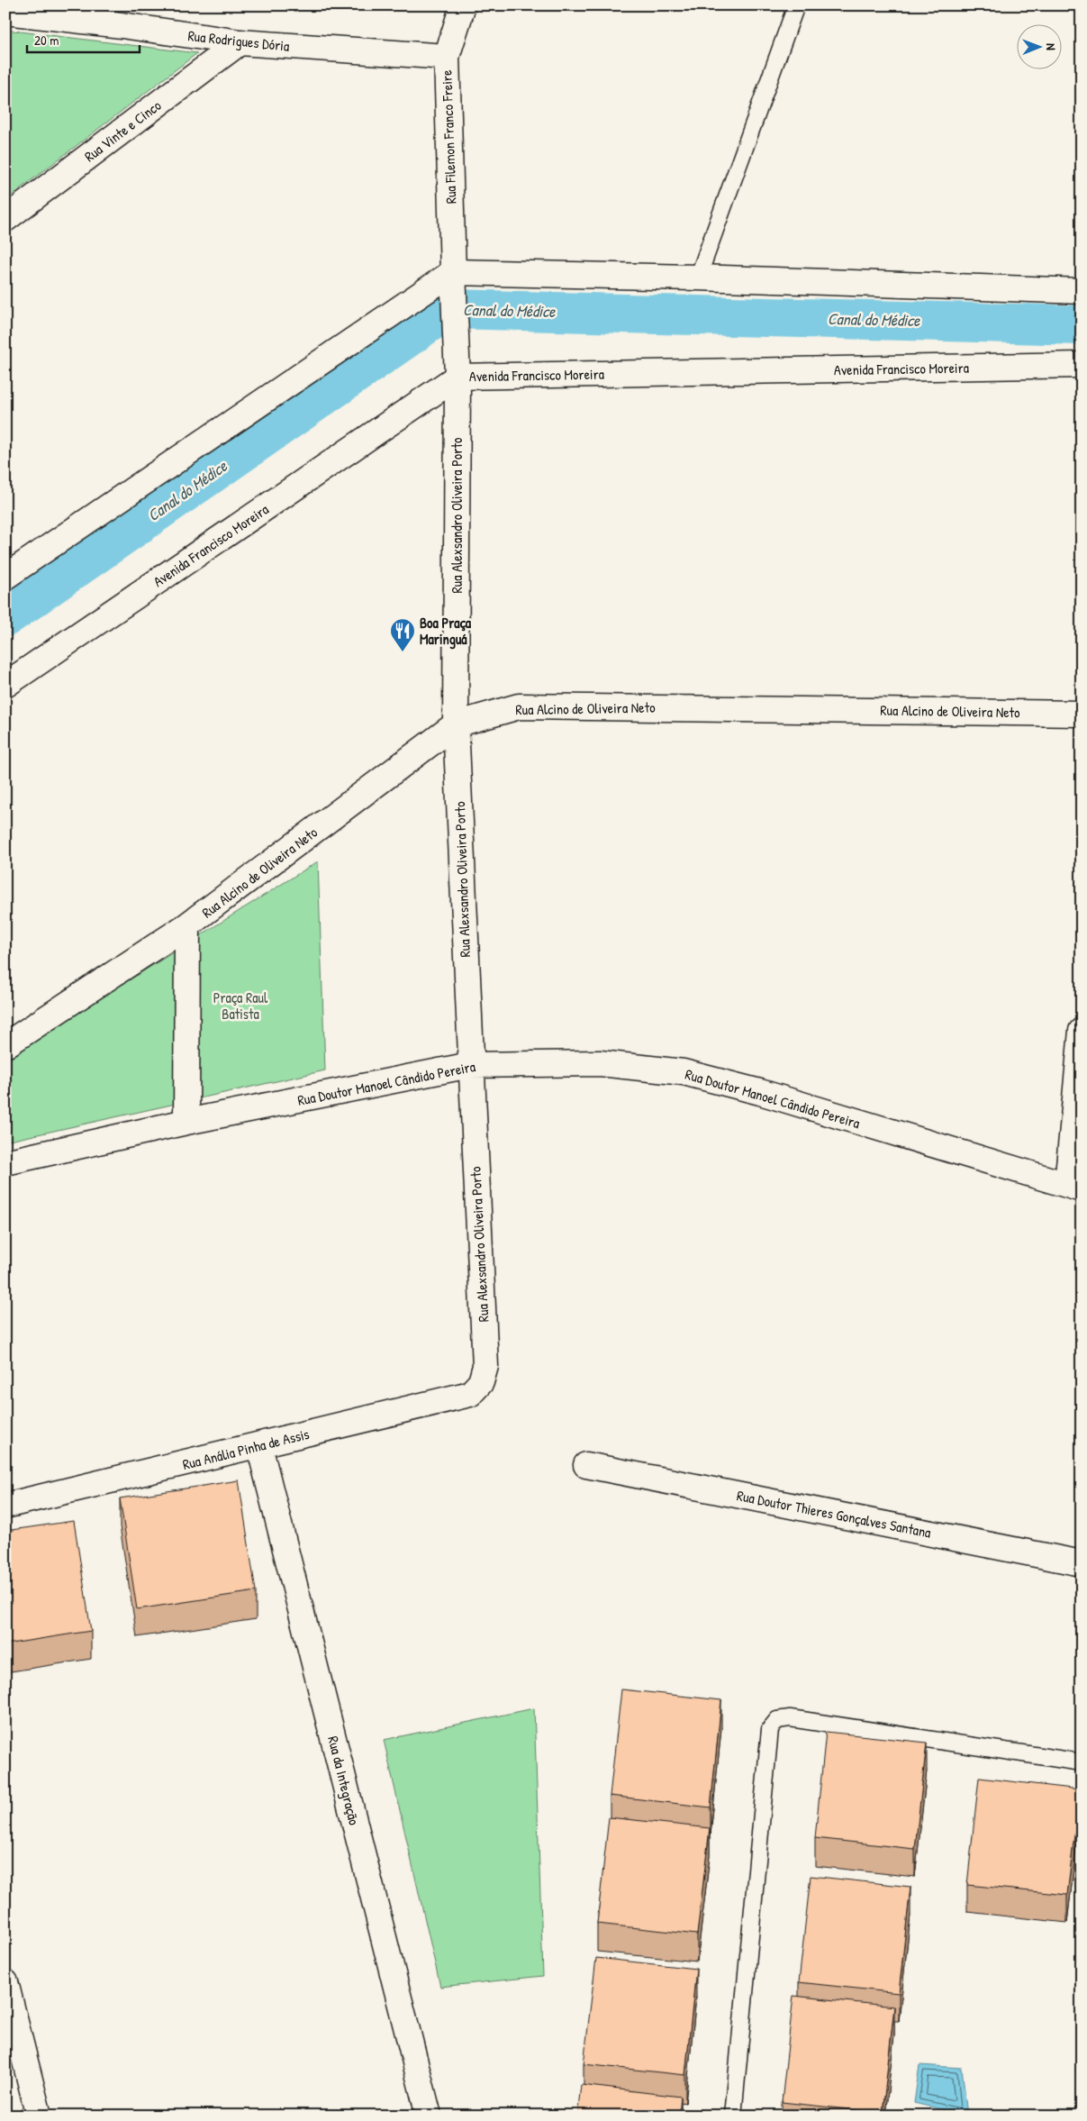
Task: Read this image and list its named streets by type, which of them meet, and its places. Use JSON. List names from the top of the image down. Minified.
{"streets":{"street":["Rua Rodrigues Dória","Rua Vinte e Cinco","Rua Filemon Franco Freire","Avenida Francisco Moreira","Rua Alexsandro Oliveira Porto","Rua Alcino de Oliveira Neto","Rua Doutor Manoel Cândido Pereira","Rua Anália Pinha de Assis","Rua Doutor Thieres Gonçalves Santana","Rua da Integração"]},"crossings":[["Rua Rodrigues Dória","Rua Vinte e Cinco"],["Rua Rodrigues Dória","Rua Filemon Franco Freire"],["Rua Filemon Franco Freire","Avenida Francisco Moreira"],["Rua Filemon Franco Freire","Rua Alexsandro Oliveira Porto"],["Avenida Francisco Moreira","Rua Alexsandro Oliveira Porto"],["Rua Alexsandro Oliveira Porto","Rua Alcino de Oliveira Neto"],["Rua Alexsandro Oliveira Porto","Rua Doutor Manoel Cândido Pereira"],["Rua Alexsandro Oliveira Porto","Rua Anália Pinha de Assis"],["Rua Anália Pinha de Assis","Rua da Integração"]],"water":["Canal do Médice"],"parks":["Praça Raul Batista"],"places":{"restaurant":["Boa Praça Maringuá"]},"scale_bar":"20 m","north":"right"}
